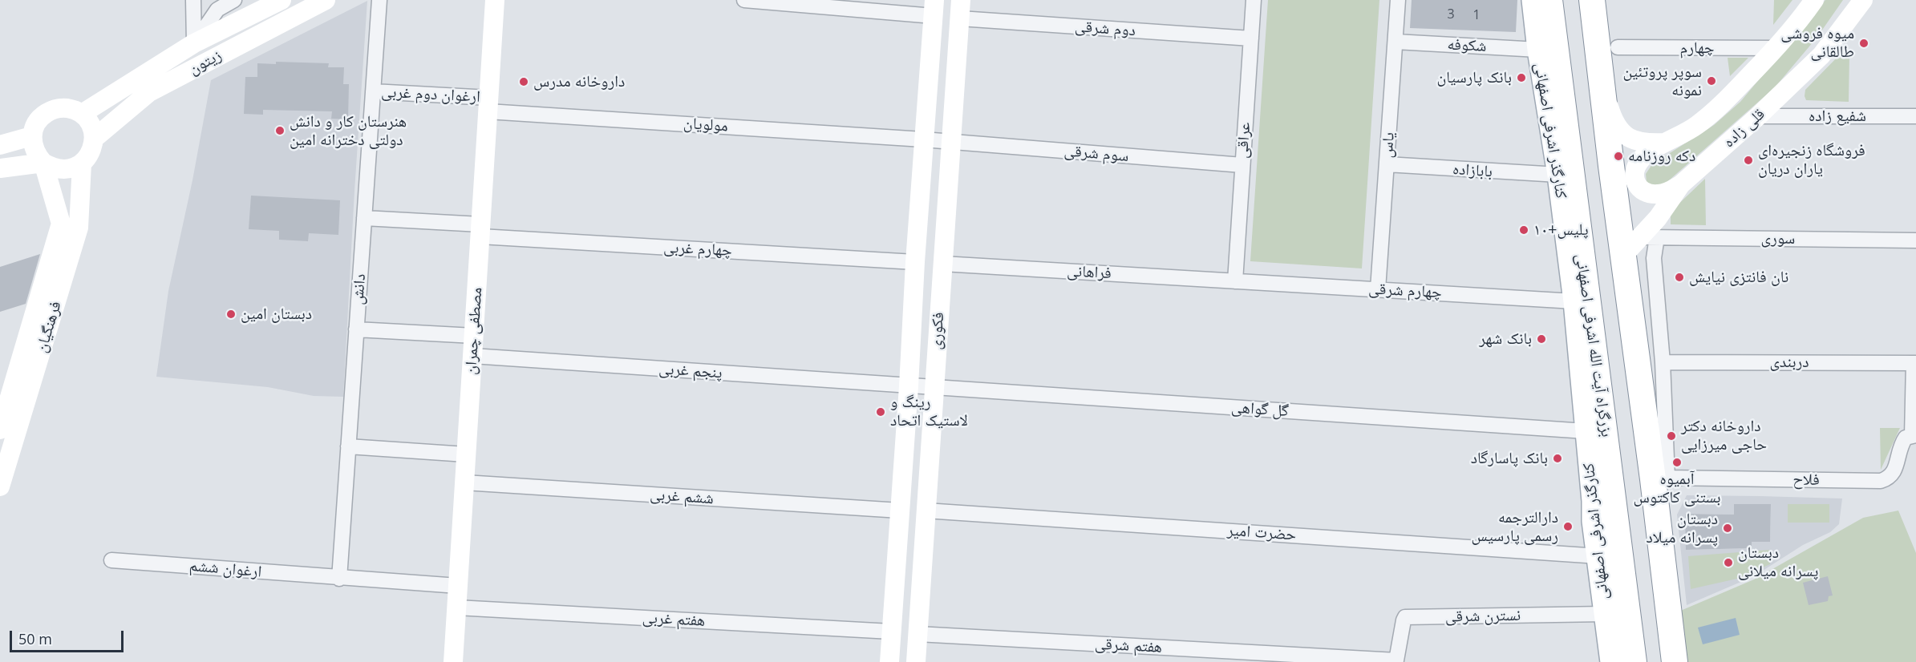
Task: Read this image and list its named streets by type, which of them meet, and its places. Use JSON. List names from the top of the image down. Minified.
{"streets":{"highway":["بزرگراه آیت الله اشرفی اصفهانی"],"main road":["کنارگذر اشرفی اصفهانی"],"street":["دوم شرقی","شکوفه","چهارم","زیتون","ارغوان دوم غربی","شفیع زاده","مولویان","قلی زاده","عراقی","یاس","سوم شرقی","بابازاده","سوری","چهارم غربی","فراهانی","دانش","چهارم شرقی","فرهنگیان","مصطفی چمران","فکوری","دربندی","پنجم غربی","گل گواهی","فلاح","ششم غربی","حضرت امیر","ارغوان ششم","نسترن شرقی","هفتم غربی","هفتم شرقی"]},"crossings":[["دوم شرقی","عراقی"],["دوم شرقی","فکوری"],["شکوفه","کنارگذر اشرفی اصفهانی"],["شکوفه","یاس"],["زیتون","فرهنگیان"],["ارغوان دوم غربی","مولویان"],["ارغوان دوم غربی","دانش"],["ارغوان دوم غربی","مصطفی چمران"],["شفیع زاده","قلی زاده"],["مولویان","سوم شرقی"],["مولویان","مصطفی چمران"],["مولویان","فکوری"],["قلی زاده","سوری"],["کنارگذر اشرفی اصفهانی","بابازاده"],["کنارگذر اشرفی اصفهانی","چهارم شرقی"],["کنارگذر اشرفی اصفهانی","گل گواهی"],["کنارگذر اشرفی اصفهانی","حضرت امیر"],["کنارگذر اشرفی اصفهانی","نسترن شرقی"],["عراقی","سوم شرقی"],["عراقی","فراهانی"],["عراقی","چهارم شرقی"],["یاس","بابازاده"],["یاس","چهارم شرقی"],["سوم شرقی","فکوری"],["چهارم غربی","دانش"],["چهارم غربی","مصطفی چمران"],["چهارم غربی","فکوری"],["فراهانی","چهارم شرقی"],["فراهانی","فکوری"],["دانش","ارغوان ششم"],["مصطفی چمران","پنجم غربی"],["مصطفی چمران","ششم غربی"],["مصطفی چمران","ارغوان ششم"],["مصطفی چمران","هفتم غربی"],["فکوری","پنجم غربی"],["فکوری","گل گواهی"],["فکوری","ششم غربی"],["فکوری","حضرت امیر"],["فکوری","هفتم غربی"],["فکوری","هفتم شرقی"],["دربندی","فلاح"],["پنجم غربی","گل گواهی"],["نسترن شرقی","هفتم شرقی"]],"places":["میوه فروشی طالقانی","بانک پارسیان","سوپر پروتئین نمونه","داروخانه مدرس","هنرستان کار و دانش دولتی دخترانه امین","دکه روزنامه","فروشگاه زنجیره‌ای یاران دریان","پلیس+۱۰","نان فانتزی نیایش","دبستان امین","بانک شهر","رینگ و لاستیک اتحاد","داروخانه دکتر حاجی میرزایی","بانک پاسارگاد","آبمیوه بستنی کاکتوس","دارالترجمه رسمی پارسیس","دبستان پسرانه میلاد","دبستان پسرانه میلانی"],"house_numbers":["3","1"],"scale_bar":"50 m"}
